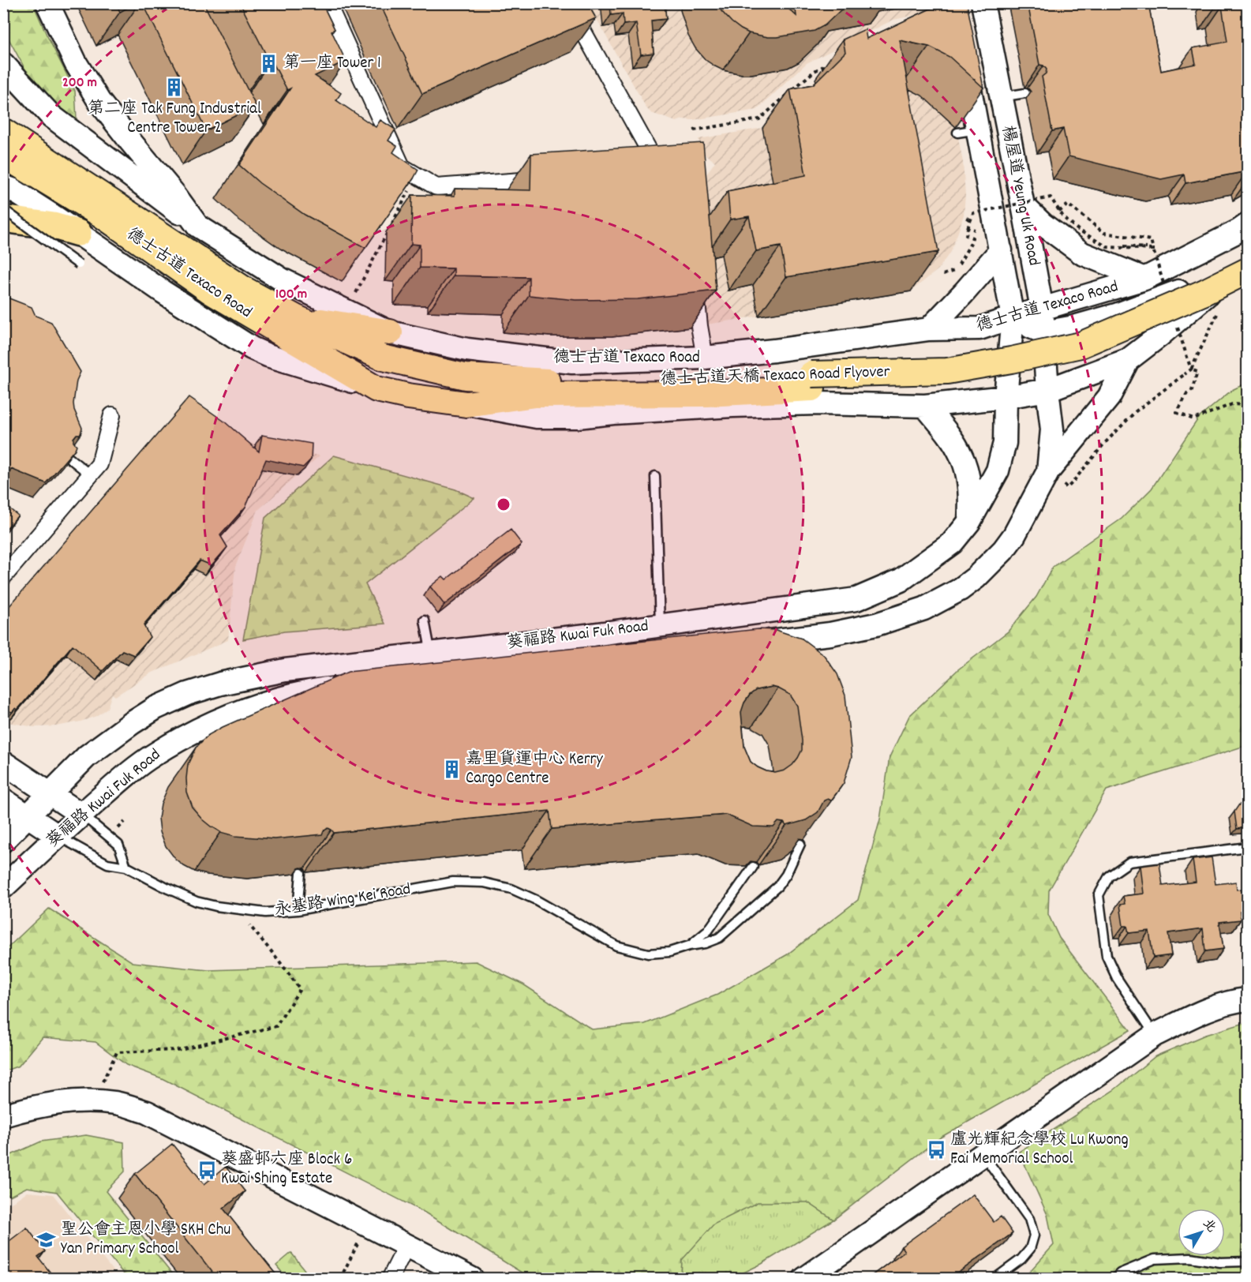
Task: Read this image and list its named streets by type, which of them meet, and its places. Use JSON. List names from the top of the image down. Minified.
{"streets":{"main road":["楊屋道 Yeung Uk Road","德士古道 Texaco Road","德士古道天橋 Texaco Road Flyover","葵福路 Kwai Fuk Road","永基路 Wing Kei Road"]},"crossings":[["楊屋道 Yeung Uk Road","德士古道 Texaco Road"],["楊屋道 Yeung Uk Road","葵福路 Kwai Fuk Road"],["德士古道 Texaco Road","德士古道天橋 Texaco Road Flyover"],["德士古道 Texaco Road","葵福路 Kwai Fuk Road"],["葵福路 Kwai Fuk Road","永基路 Wing Kei Road"]],"places":{"building":["第一座 Tower 1","第二座 Tak Fung Industrial Centre Tower 2","嘉里貨運中心 Kerry Cargo Centre"],"bus stop":["盧光輝紀念學校 Lu Kwong Fai Memorial School","葵盛邨六座 Block 6 Kwai Shing Estate"],"school or university":["聖公會主恩小學 SKH Chu Yan Primary School"]},"north":"top right","rings":["200 m","100 m"]}
